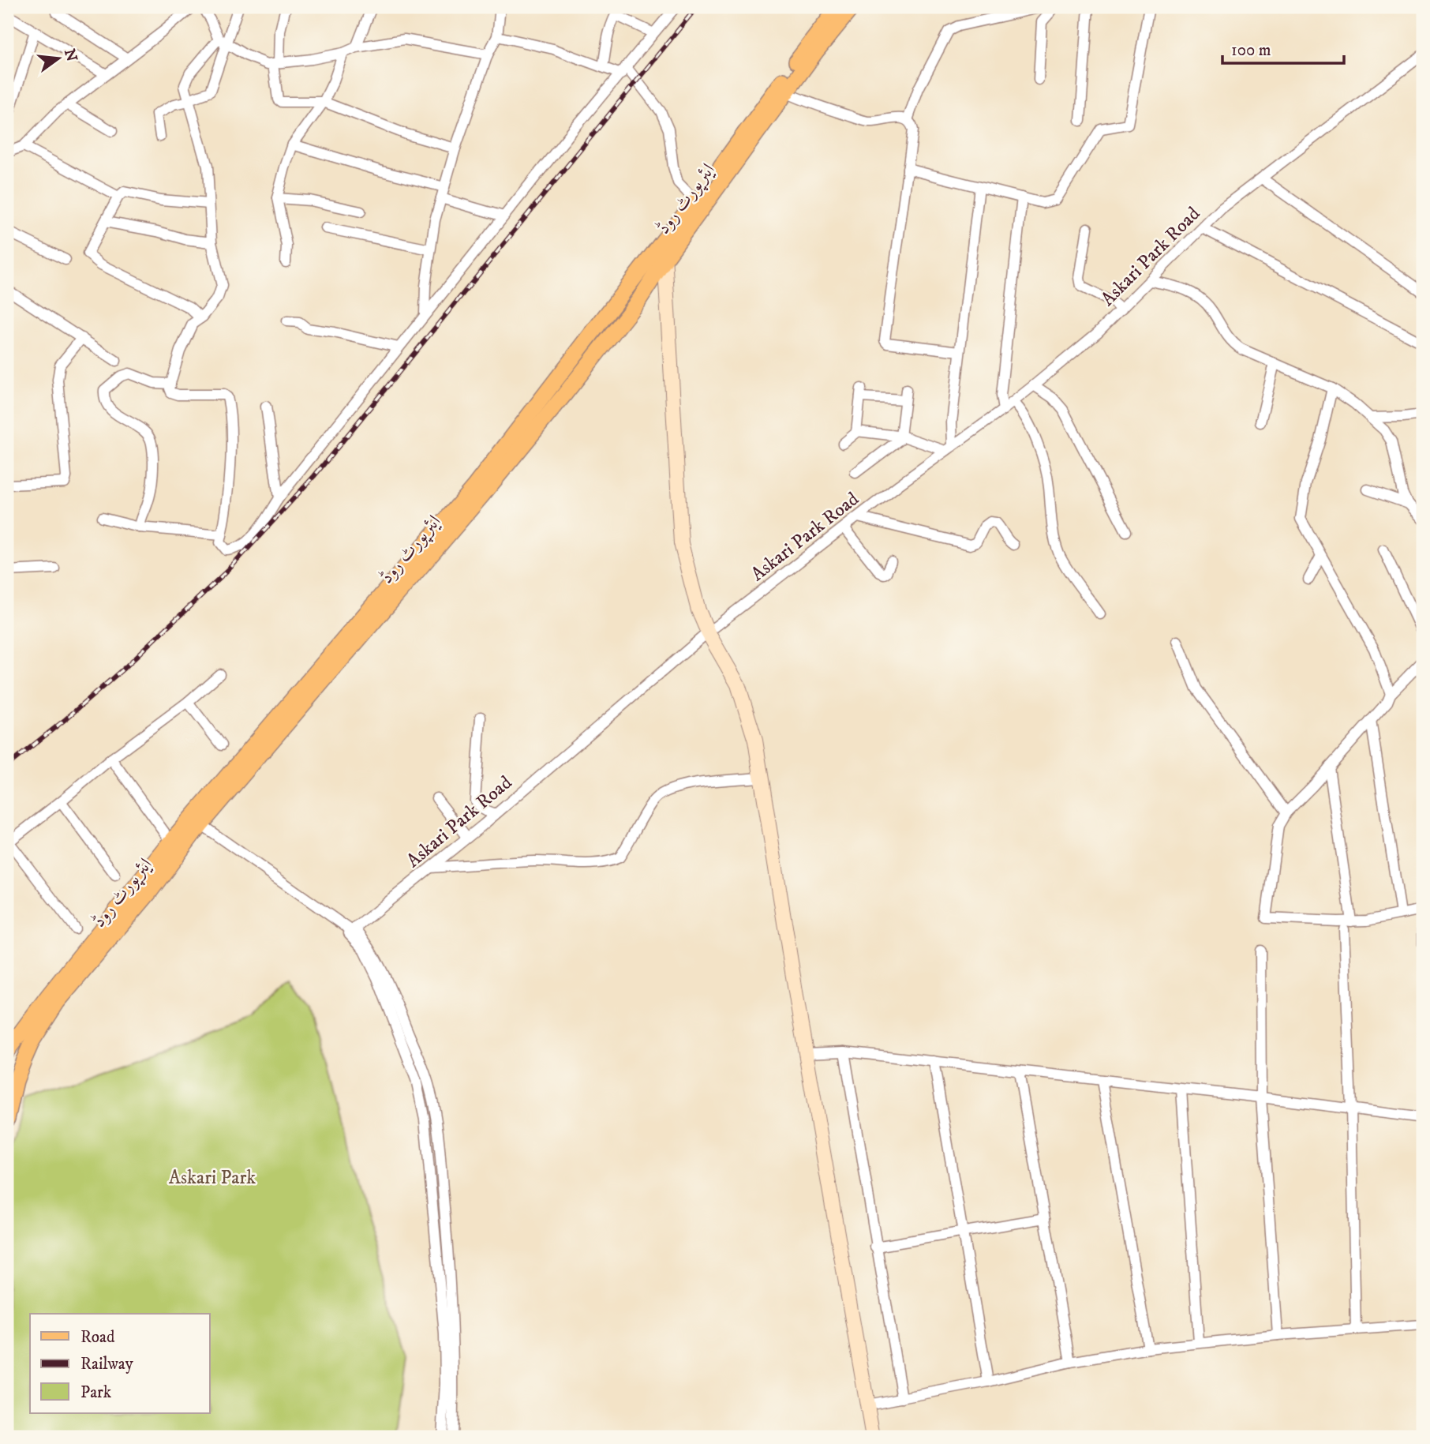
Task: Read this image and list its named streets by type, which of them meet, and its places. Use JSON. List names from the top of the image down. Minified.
{"streets":{"main road":["ایئرپورٹ روڈ"],"street":["Askari Park Road"]},"parks":["Askari Park"],"legend":["Road","Railway","Park"],"scale_bar":"100 m","north":"right"}
